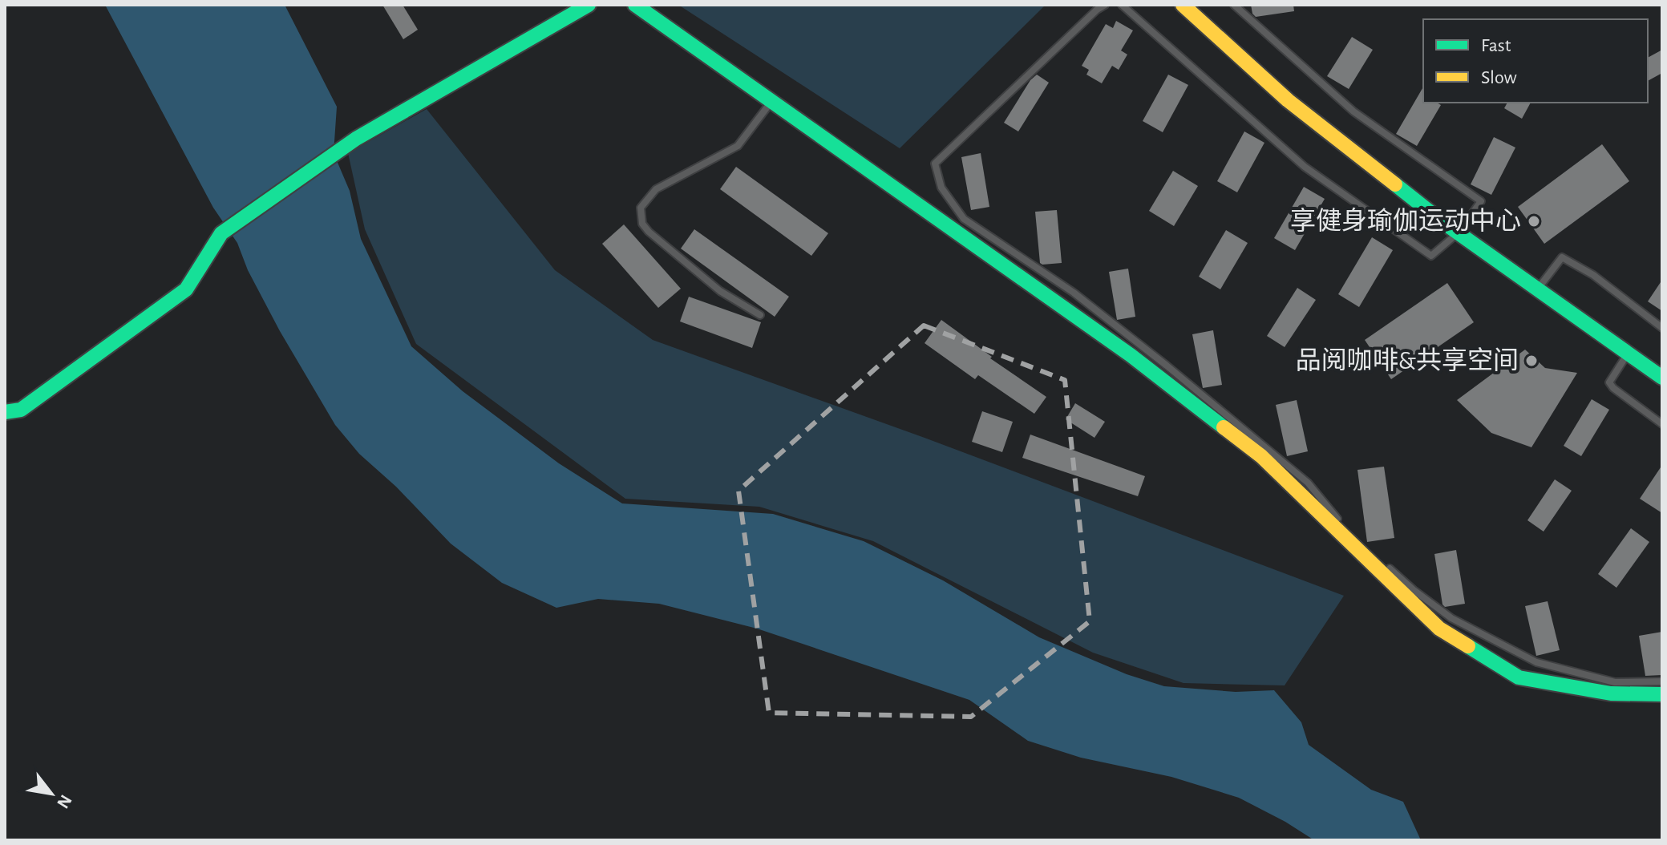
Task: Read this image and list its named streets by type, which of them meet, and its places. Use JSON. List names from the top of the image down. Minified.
{"places":["享健身瑜伽运动中心","品阅咖啡&共享空间"],"legend":["Fast","Slow"],"north":"bottom right"}
